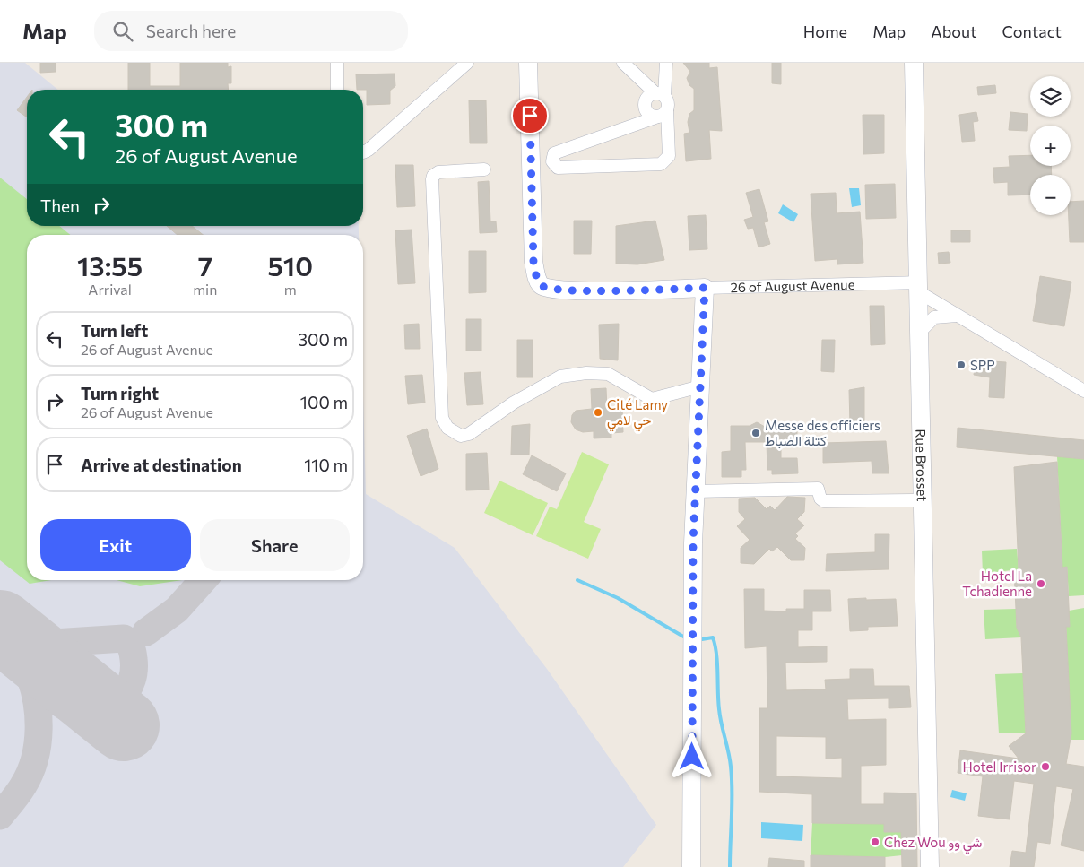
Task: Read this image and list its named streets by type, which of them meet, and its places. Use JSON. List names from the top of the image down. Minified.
{"streets":{"street":["26 of August Avenue","Rue Brosset"]},"crossings":[["26 of August Avenue","Rue Brosset"]],"places":["SPP","Cité Lamy حي لامي","Messe des officiers كتلة الضباط","Hotel La Tchadienne","Hotel Irrisor","Chez Wou شي وو"],"page":{"header":"Map","search":"Search here","nav":["Home","Map","About","Contact"],"map_buttons":["+","−"],"turn":["300 m","26 of August Avenue"],"then":"Then","eta":["13:55","Arrival","7","min","510","m"],"list":[{"name":"Turn left","note":"26 of August Avenue","value":"300 m"},{"name":"Turn right","note":"26 of August Avenue","value":"100 m"},{"name":"Arrive at destination","value":"110 m"}],"buttons":["Exit","Share"]}}
